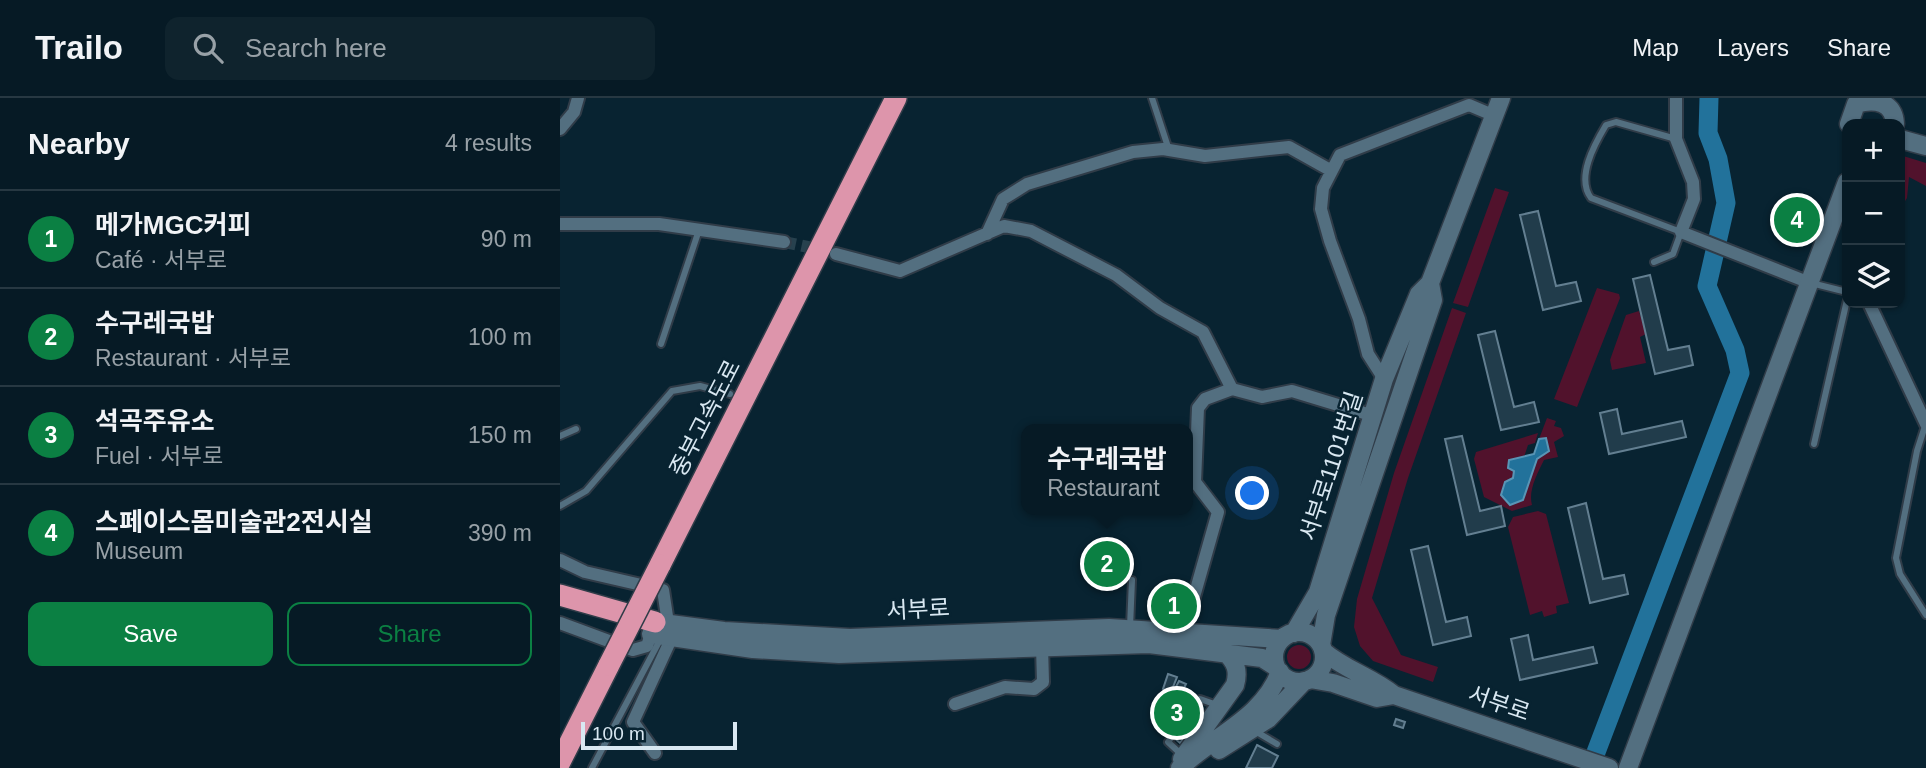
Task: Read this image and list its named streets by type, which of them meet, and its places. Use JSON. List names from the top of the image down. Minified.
{"streets":{"highway":["중부고속도로","서부로"],"street":["서부로1101번길"]},"crossings":[["서부로1101번길","서부로"]],"scale_bar":"100 m","page":{"header":"Trailo","search":"Search here","nav":["Map","Layers","Share"],"heading":["Nearby","4 results"],"map_buttons":["+","−"],"list":[{"mark":"1","name":"메가MGC커피","note":"Café · 서부로","value":"90 m"},{"mark":"2","name":"수구레국밥","note":"Restaurant · 서부로","value":"100 m"},{"mark":"3","name":"석곡주유소","note":"Fuel · 서부로","value":"150 m"},{"mark":"4","name":"스페이스몸미술관2전시실","note":"Museum","value":"390 m"}],"pins":["4","2","1","3"],"popup":["수구레국밥","Restaurant"],"buttons":["Save","Share"],"scale":"100 m"}}
